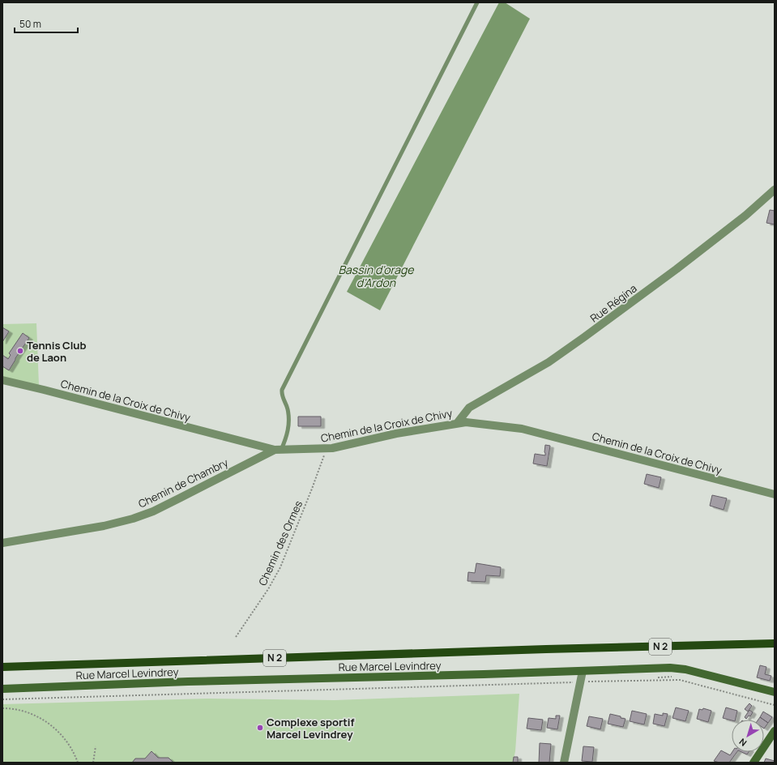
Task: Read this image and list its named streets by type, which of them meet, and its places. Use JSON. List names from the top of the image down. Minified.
{"streets":{"main road":["N 2"],"street":["Rue Régina","Chemin de la Croix de Chivy","Chemin de Chambry","Rue Marcel Levindrey"],"path":["Chemin des Ormes"]},"crossings":[["Rue Régina","Chemin de la Croix de Chivy"],["Chemin de la Croix de Chivy","Chemin de Chambry"],["Chemin de la Croix de Chivy","Chemin des Ormes"]],"water":["Bassin d'orage d'Ardon"],"places":["Tennis Club de Laon","Complexe sportif Marcel Levindrey"],"scale_bar":"50 m","north":"bottom left"}
